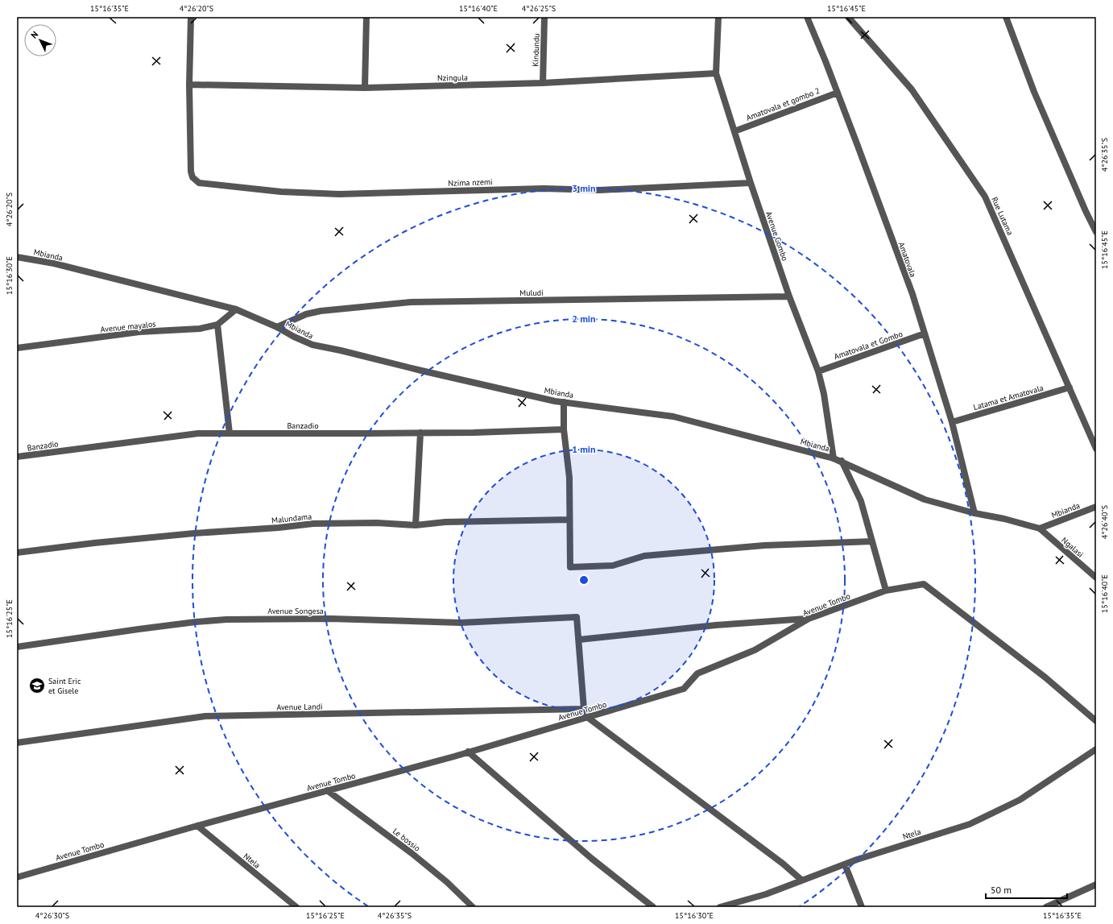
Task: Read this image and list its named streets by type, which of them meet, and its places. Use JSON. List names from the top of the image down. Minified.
{"streets":{"street":["Kindundu","Nzingula","Amatovala et gombo 2","Nzima nzemi","Rue Lutama","Avenue Gombo","Mbianda","Amatovala","Muludi","Avenue mayalos","Amatovala et Gombo","Latama et Amatovala","Banzadio","Malundama","Ngalasi","Avenue Tombo","Avenue Songesa","Avenue Landi","Ntela","Le bossio"]},"crossings":[["Kindundu","Nzingula"],["Nzingula","Nzima nzemi"],["Nzingula","Avenue Gombo"],["Amatovala et gombo 2","Avenue Gombo"],["Amatovala et gombo 2","Amatovala"],["Nzima nzemi","Avenue Gombo"],["Rue Lutama","Latama et Amatovala"],["Avenue Gombo","Mbianda"],["Avenue Gombo","Muludi"],["Avenue Gombo","Amatovala et Gombo"],["Mbianda","Amatovala"],["Mbianda","Muludi"],["Mbianda","Avenue mayalos"],["Mbianda","Ngalasi"],["Amatovala","Amatovala et Gombo"],["Amatovala","Latama et Amatovala"],["Avenue Tombo","Ntela"],["Avenue Tombo","Le bossio"]],"places":{"school or university":["Saint Eric et Gisele"]},"scale_bar":"50 m","north":"top left","coordinates":["15°16'35\"E","4°26'20\"S","15°16'40\"E","4°26'25\"S","15°16'45\"E","4°26'35\"S","15°16'30\"E","4°26'40\"S","15°16'25\"E","4°26'30\"S"],"rings":["3 min","2 min","1 min"]}
